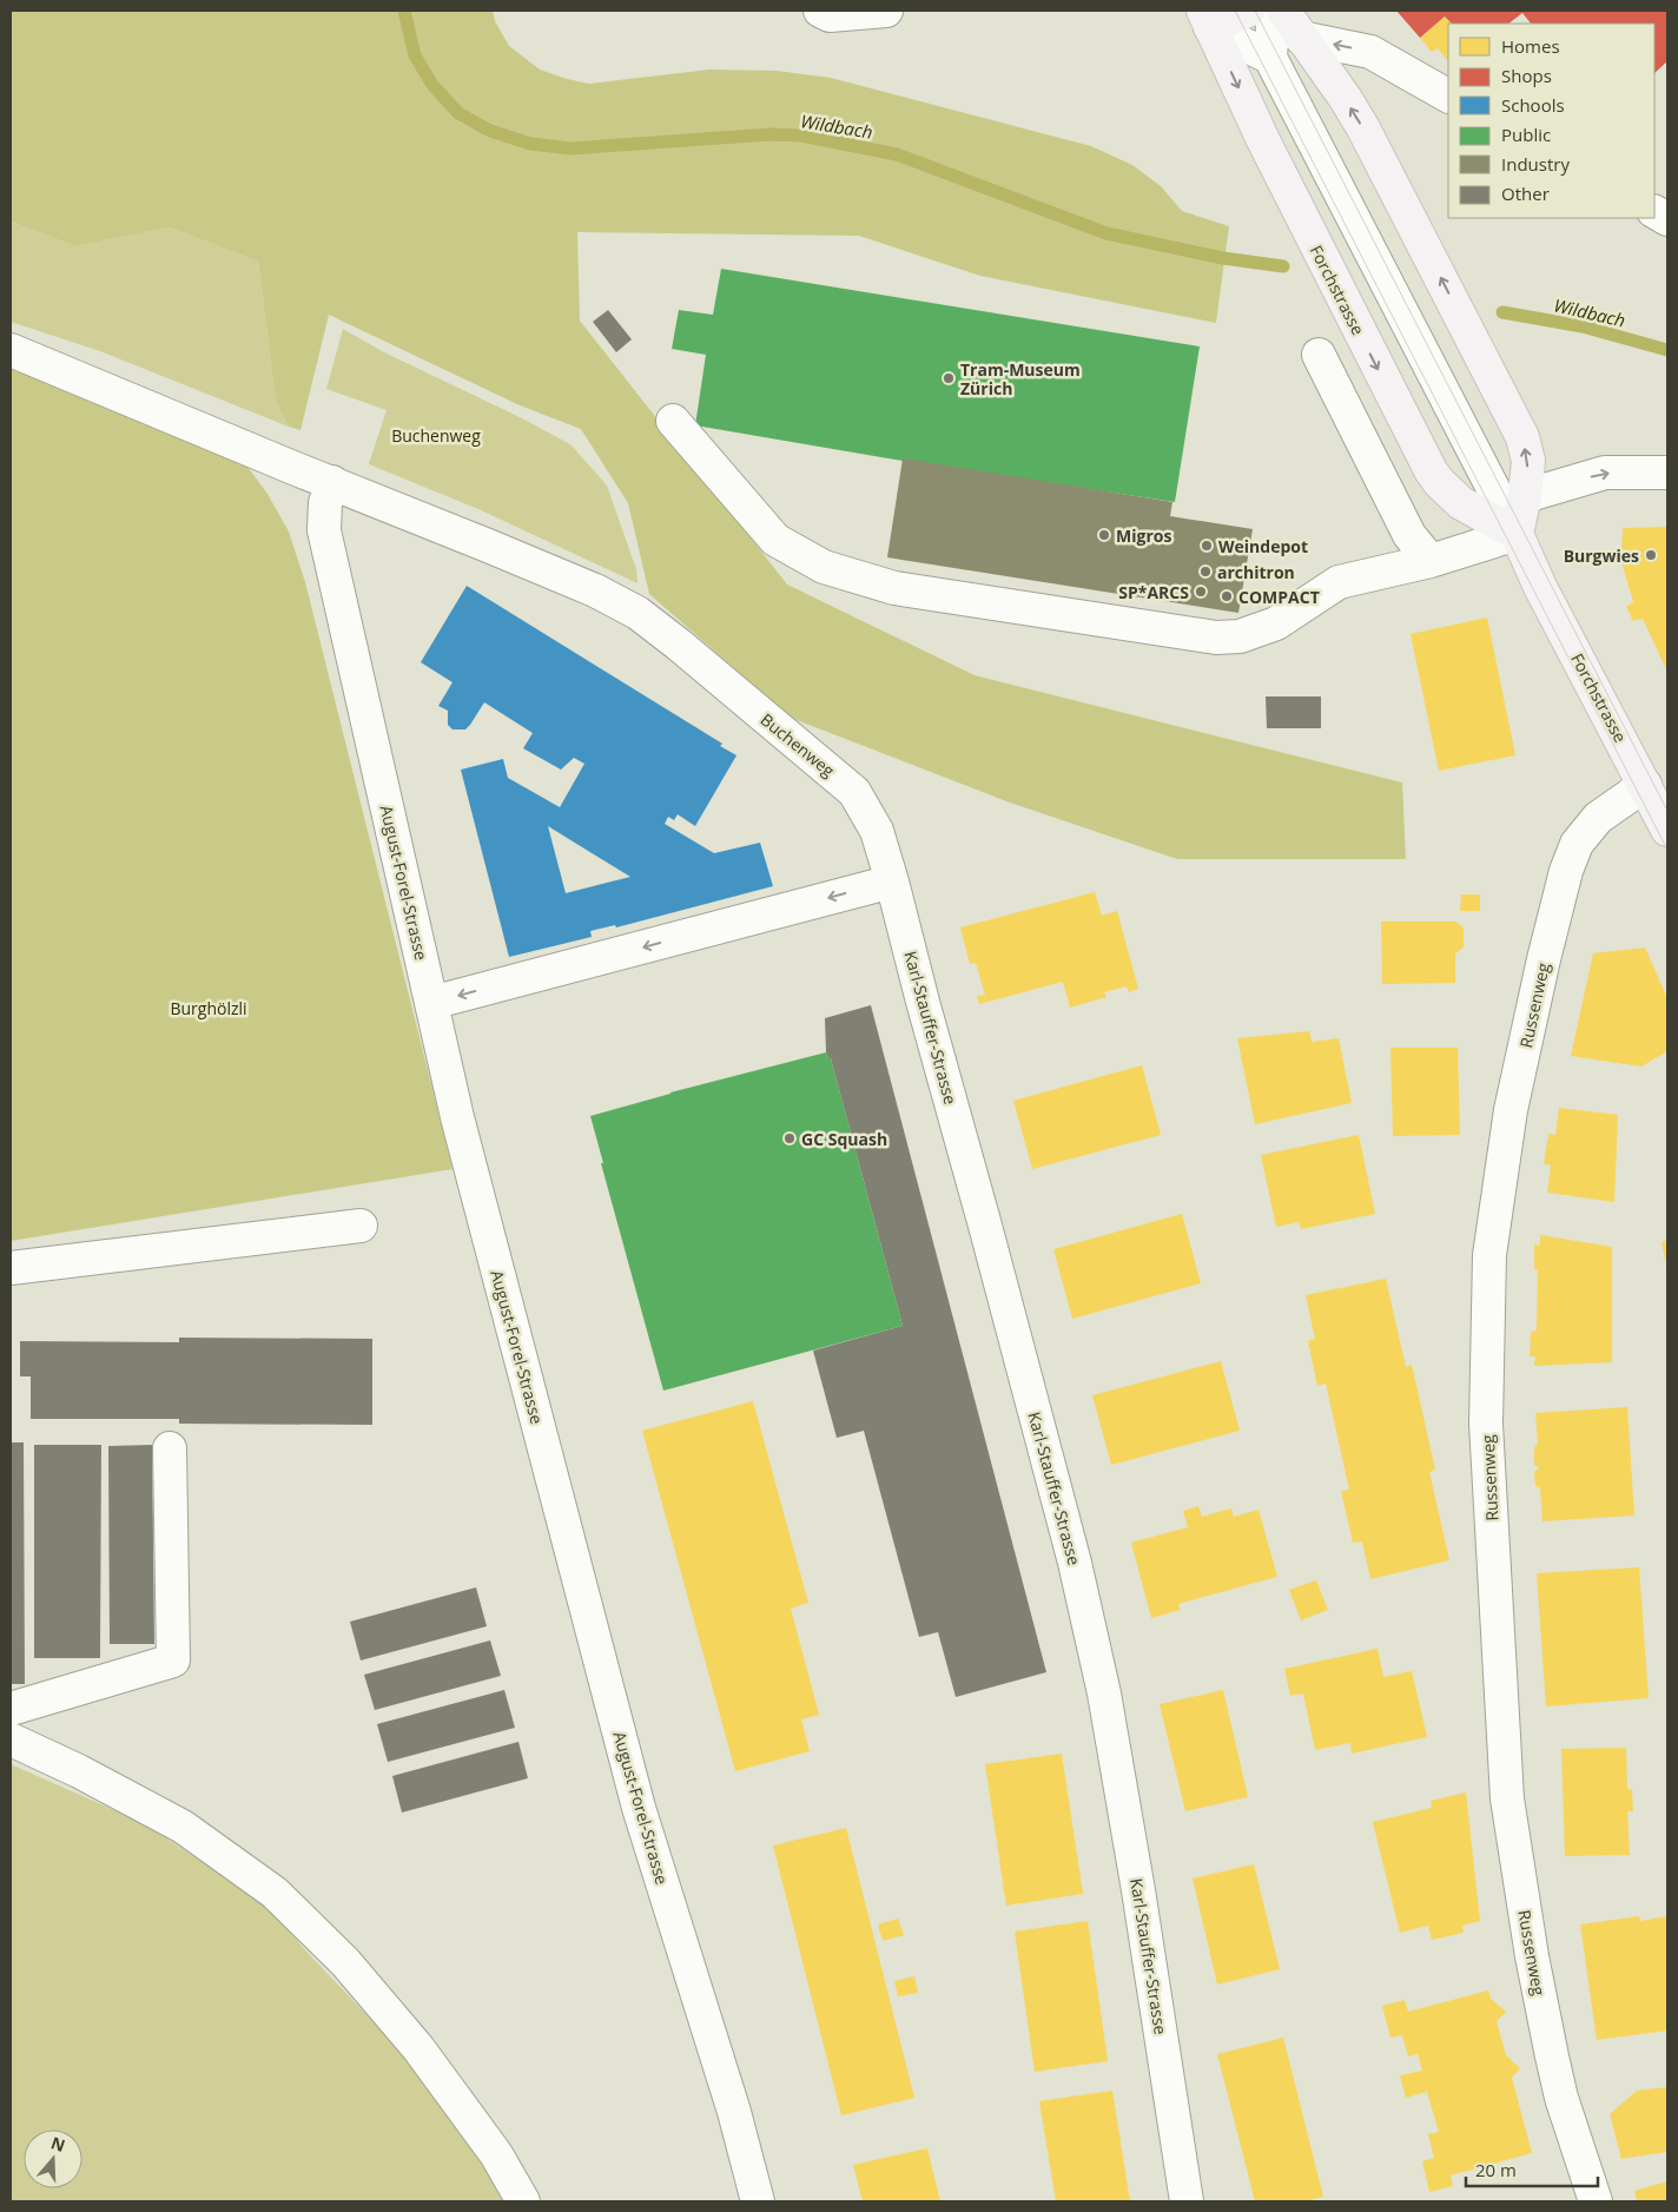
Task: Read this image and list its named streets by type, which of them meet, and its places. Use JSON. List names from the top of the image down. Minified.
{"streets":{"main road":["Forchstrasse"],"street":["Buchenweg","August-Forel-Strasse","Russenweg","Karl-Stauffer-Strasse"]},"crossings":[["Forchstrasse","Russenweg"],["Buchenweg","August-Forel-Strasse"],["Buchenweg","Karl-Stauffer-Strasse"]],"water":["Wildbach"],"parks":["Buchenweg","Burghölzli"],"places":["Tram-Museum Zürich","Migros","Weindepot","Burgwies","architron","SP*ARCS","COMPACT","GC Squash"],"legend":["Homes","Shops","Schools","Public","Industry","Other"],"scale_bar":"20 m","north":"top"}
